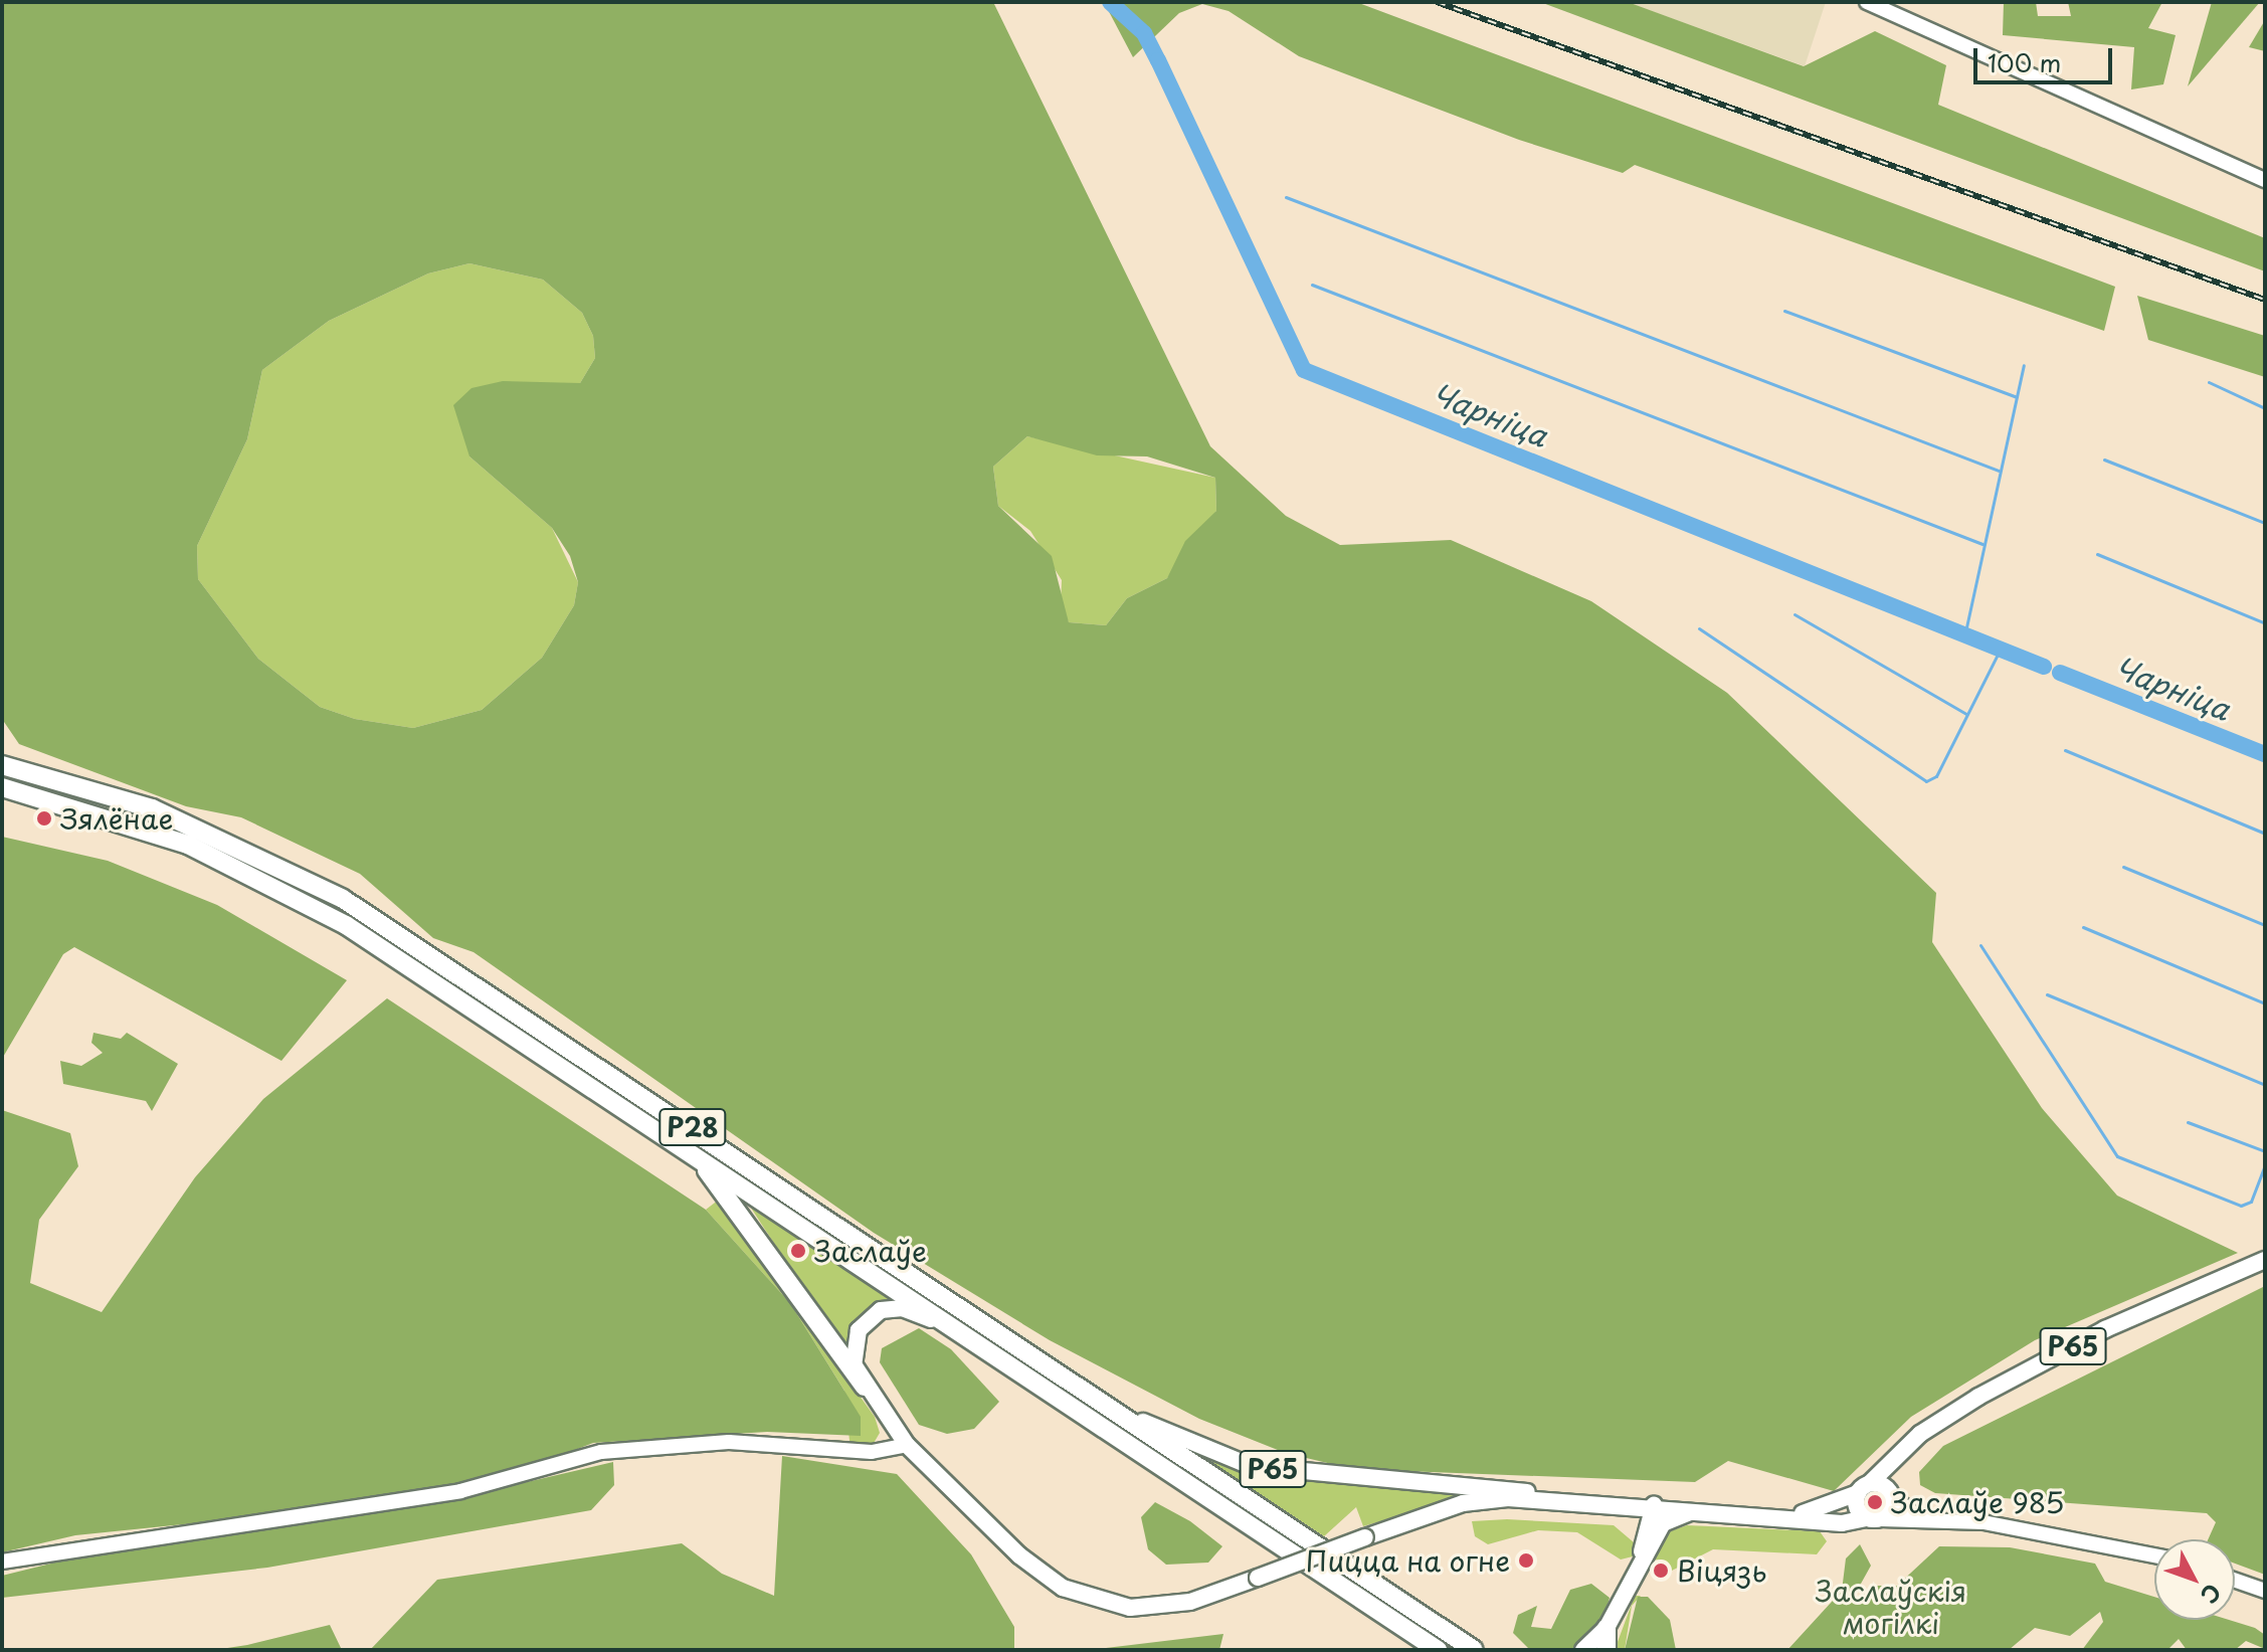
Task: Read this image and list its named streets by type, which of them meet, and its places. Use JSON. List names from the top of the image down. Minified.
{"streets":{"highway":["Р28","Р65"]},"crossings":[["Р28","Р65"]],"water":["Чарніца"],"parks":["Заслаўскія могілкі"],"places":["Зялёнае","Заслаўе","Заслаўе 985","Пицца на огне","Віцязь"],"scale_bar":"100 m","north":"bottom right"}
